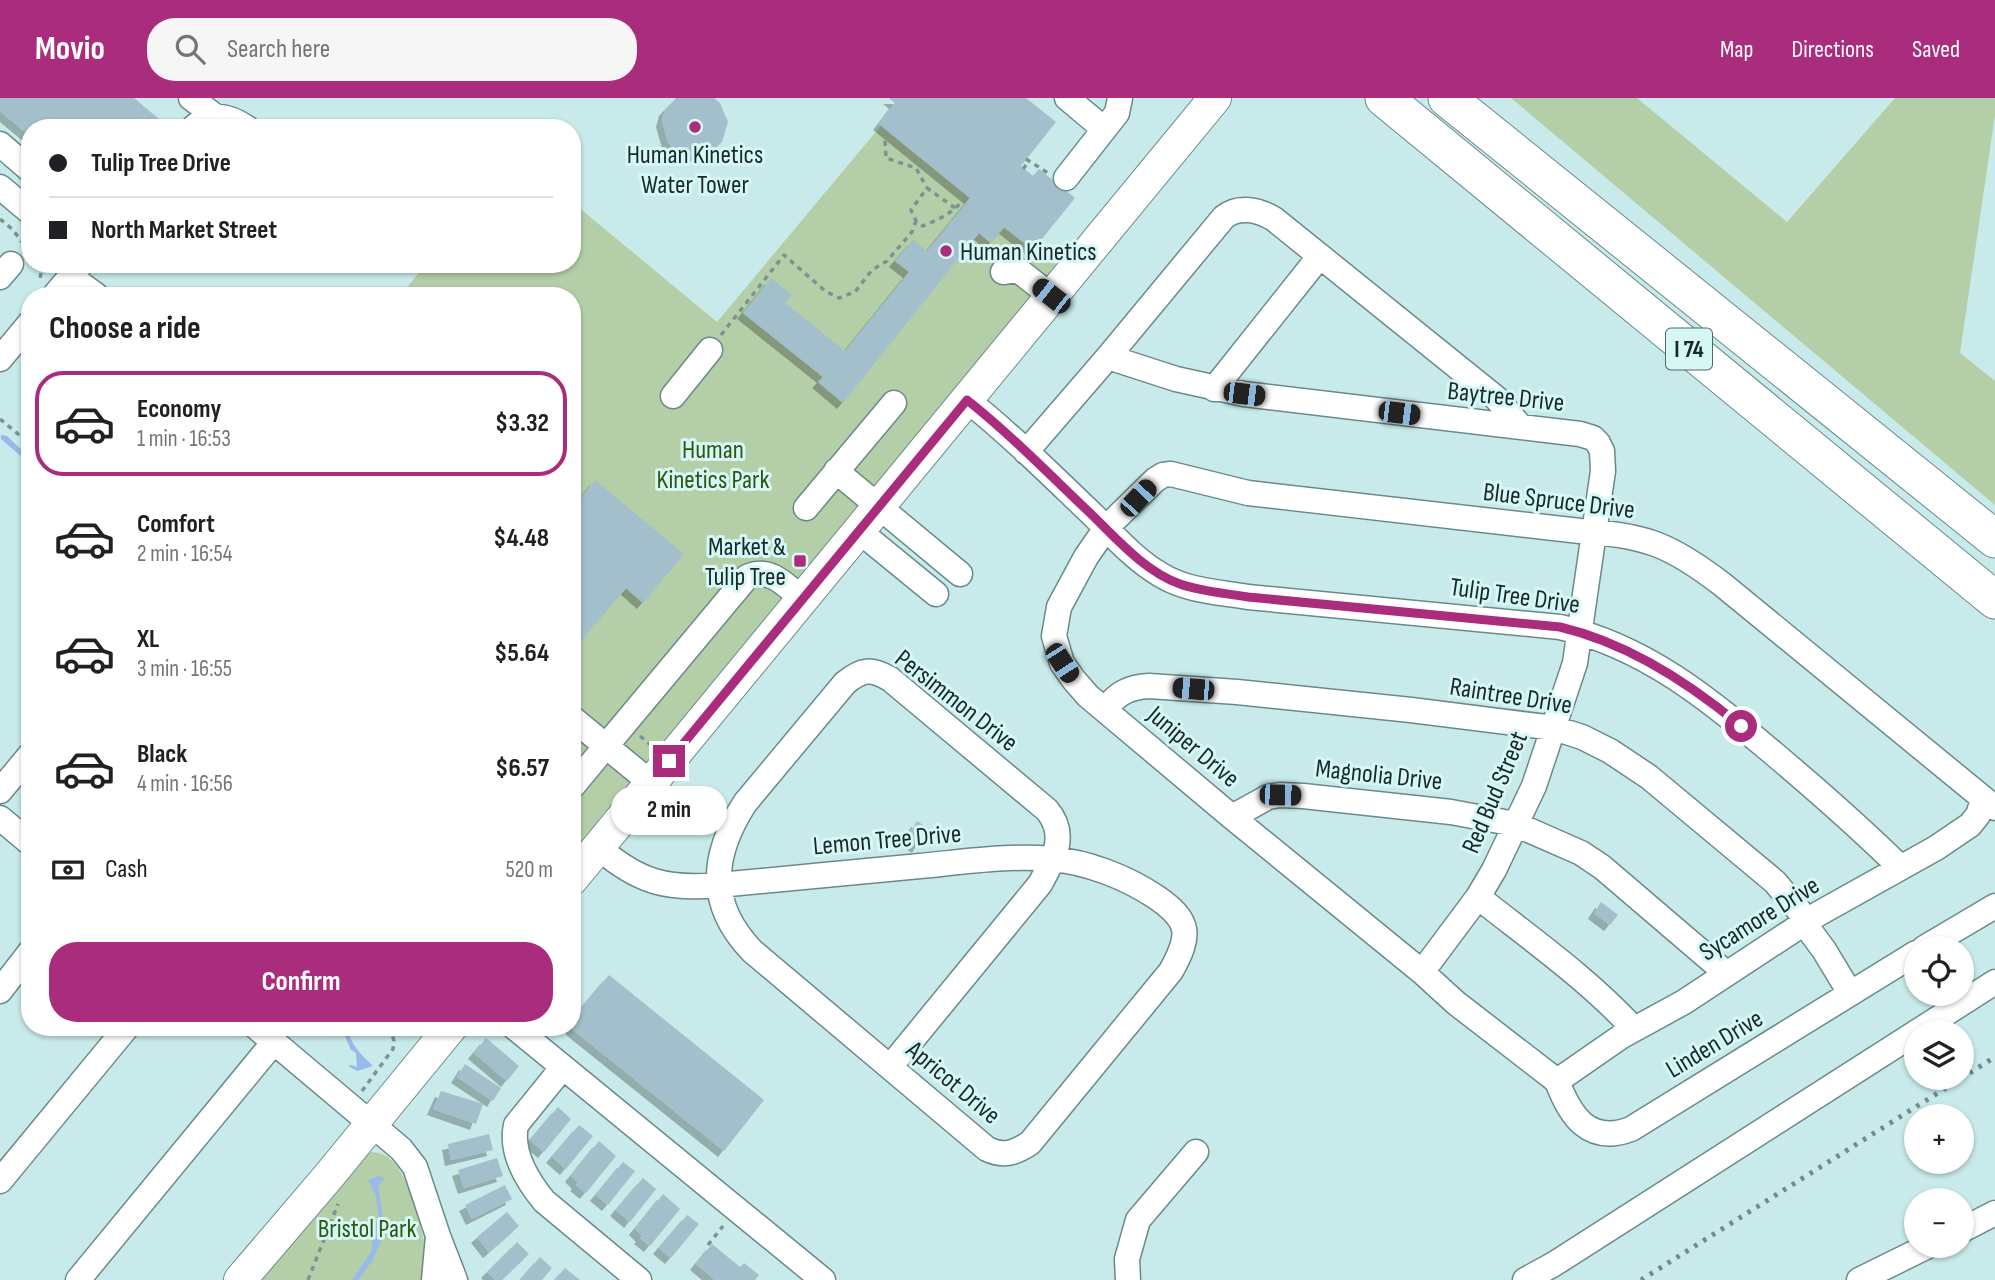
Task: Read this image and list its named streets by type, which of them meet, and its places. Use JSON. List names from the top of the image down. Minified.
{"streets":{"highway":["I 74"],"street":["Baytree Drive","Blue Spruce Drive","Tulip Tree Drive","Raintree Drive","Persimmon Drive","Juniper Drive","Magnolia Drive","Red Bud Street","Lemon Tree Drive","Sycamore Drive","Linden Drive","Apricot Drive"]},"crossings":[["Baytree Drive","Red Bud Street"],["Blue Spruce Drive","Tulip Tree Drive"],["Blue Spruce Drive","Juniper Drive"],["Blue Spruce Drive","Red Bud Street"],["Blue Spruce Drive","Sycamore Drive"],["Tulip Tree Drive","Juniper Drive"],["Tulip Tree Drive","Red Bud Street"],["Tulip Tree Drive","Sycamore Drive"],["Raintree Drive","Juniper Drive"],["Raintree Drive","Red Bud Street"],["Raintree Drive","Sycamore Drive"],["Raintree Drive","Linden Drive"],["Persimmon Drive","Lemon Tree Drive"],["Persimmon Drive","Apricot Drive"],["Juniper Drive","Magnolia Drive"],["Juniper Drive","Red Bud Street"],["Juniper Drive","Sycamore Drive"],["Juniper Drive","Linden Drive"],["Magnolia Drive","Red Bud Street"],["Magnolia Drive","Sycamore Drive"],["Lemon Tree Drive","Apricot Drive"],["Sycamore Drive","Linden Drive"]],"parks":["Human Kinetics Park","Bristol Park"],"places":{"other":["Human Kinetics Water Tower","Human Kinetics"],"transit":["Market & Tulip Tree"]},"page":{"header":"Movio","search":"Search here","nav":["Map","Directions","Saved"],"banner":["Tulip Tree Drive","North Market Street"],"heading":"Choose a ride","list":[{"name":"Economy","note":"1 min · 16:53","value":"$3.32"},{"name":"Comfort","note":"2 min · 16:54","value":"$4.48"},{"name":"XL","note":"3 min · 16:55","value":"$5.64"},{"name":"Black","note":"4 min · 16:56","value":"$6.57"}],"bubble":"2 min","pay":["Cash","520 m"],"buttons":"Confirm","map_buttons":["+","−"]}}
